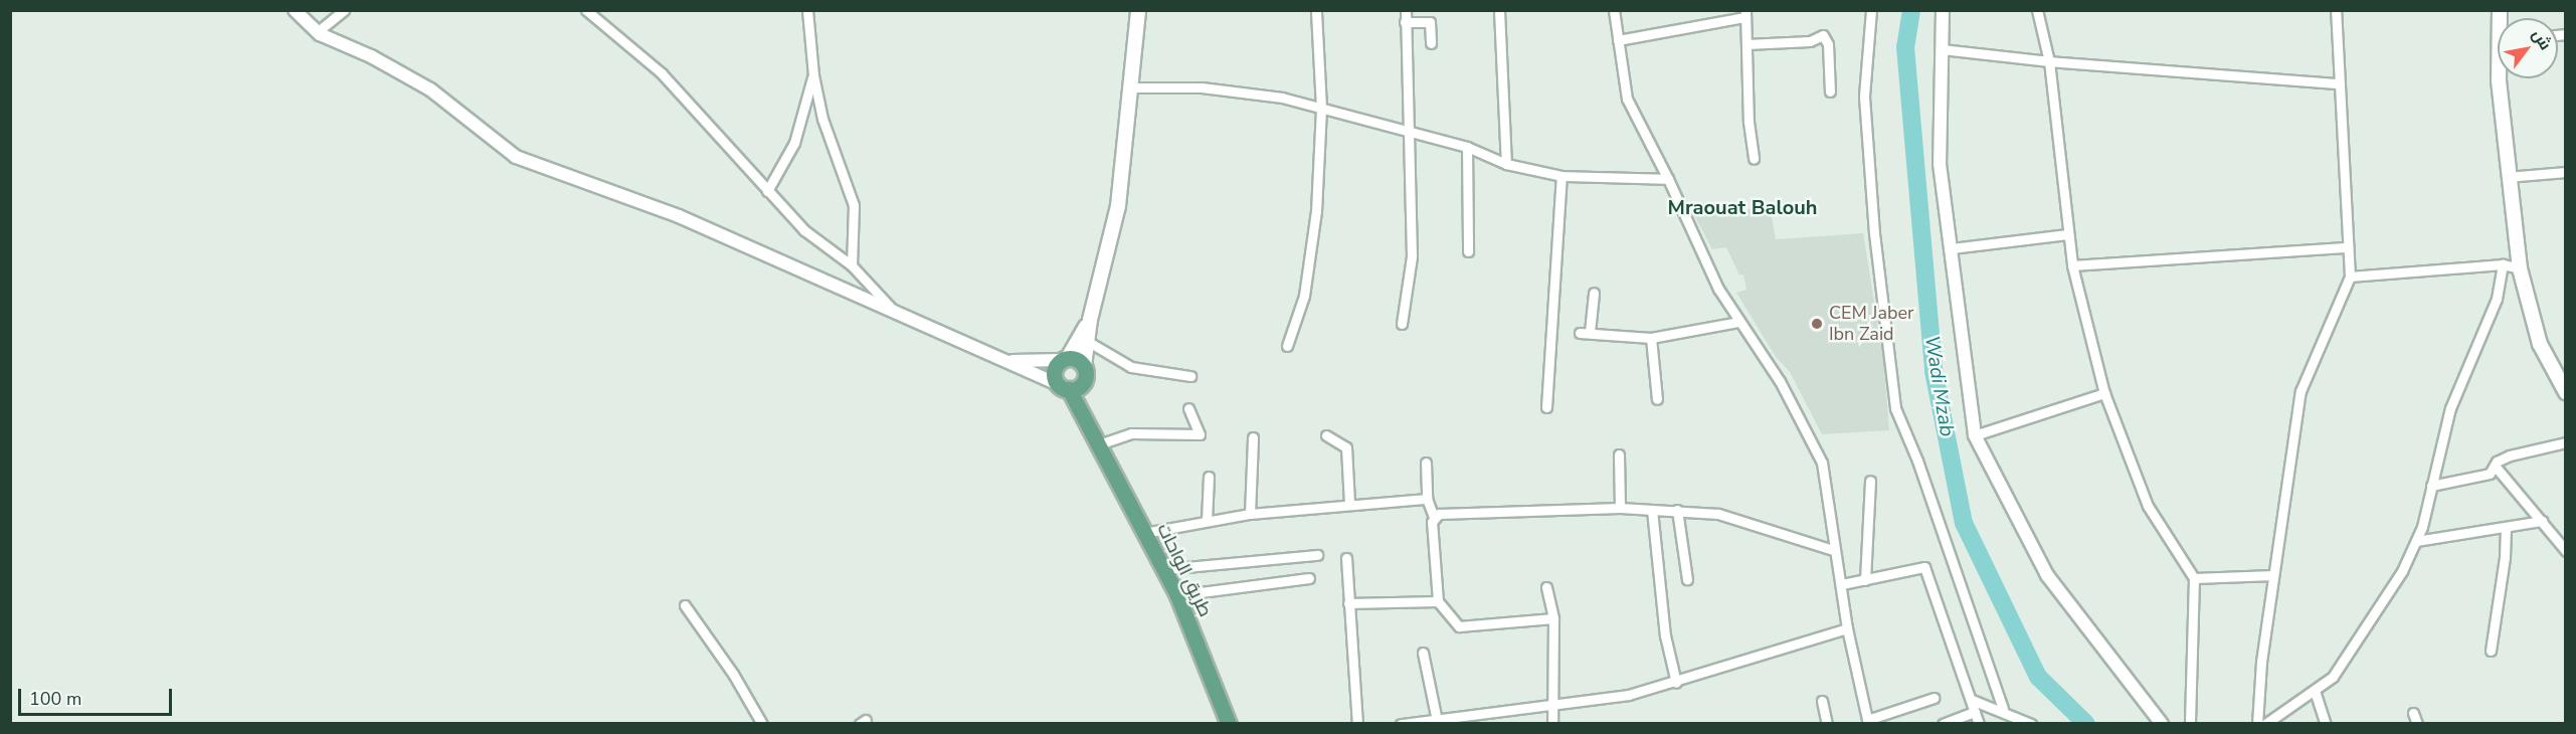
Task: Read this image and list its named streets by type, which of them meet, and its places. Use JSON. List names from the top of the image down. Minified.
{"streets":{"main road":["طريق الواحات"]},"districts":["Mraouat Balouh"],"water":["Wadi Mzab"],"places":["CEM Jaber Ibn Zaid"],"scale_bar":"100 m","north":"top right"}
